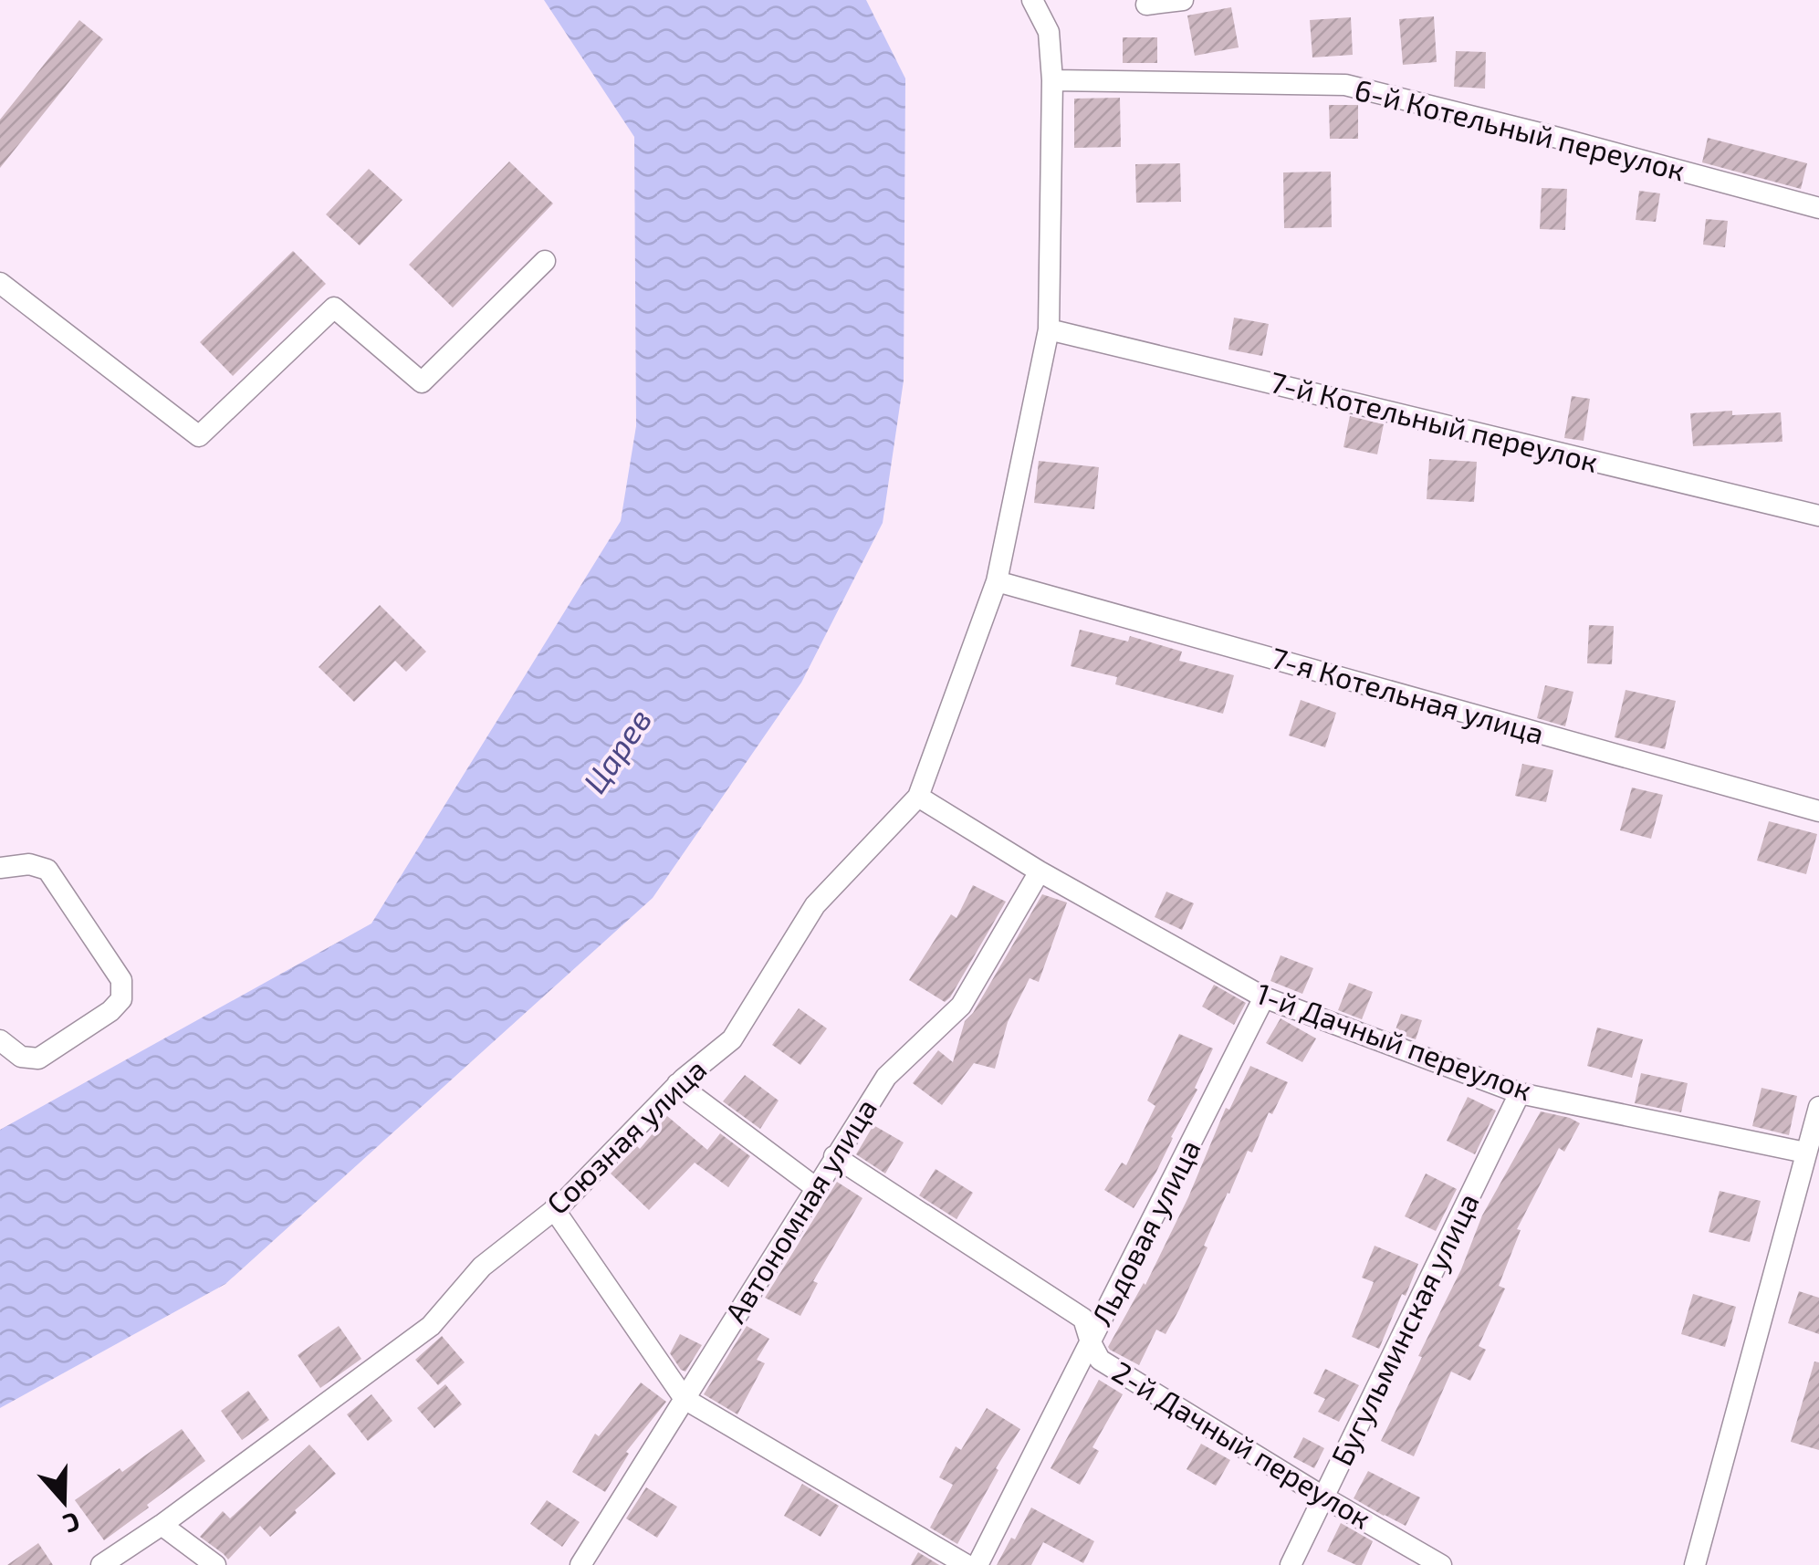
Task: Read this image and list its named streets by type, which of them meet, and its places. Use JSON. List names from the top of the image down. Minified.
{"streets":{"street":["6-й Котельный переулок","7-й Котельный переулок","7-я Котельная улица","1-й Дачный переулок","Союзная улица","Автономная улица","Льдовая улица","Бугульминская улица","2-й Дачный переулок"]},"crossings":[["6-й Котельный переулок","Союзная улица"],["7-й Котельный переулок","Союзная улица"],["7-я Котельная улица","Союзная улица"],["1-й Дачный переулок","Союзная улица"],["1-й Дачный переулок","Автономная улица"],["1-й Дачный переулок","Льдовая улица"],["1-й Дачный переулок","Бугульминская улица"],["Автономная улица","2-й Дачный переулок"],["Льдовая улица","2-й Дачный переулок"],["Бугульминская улица","2-й Дачный переулок"]],"water":["Царев"],"north":"bottom"}
